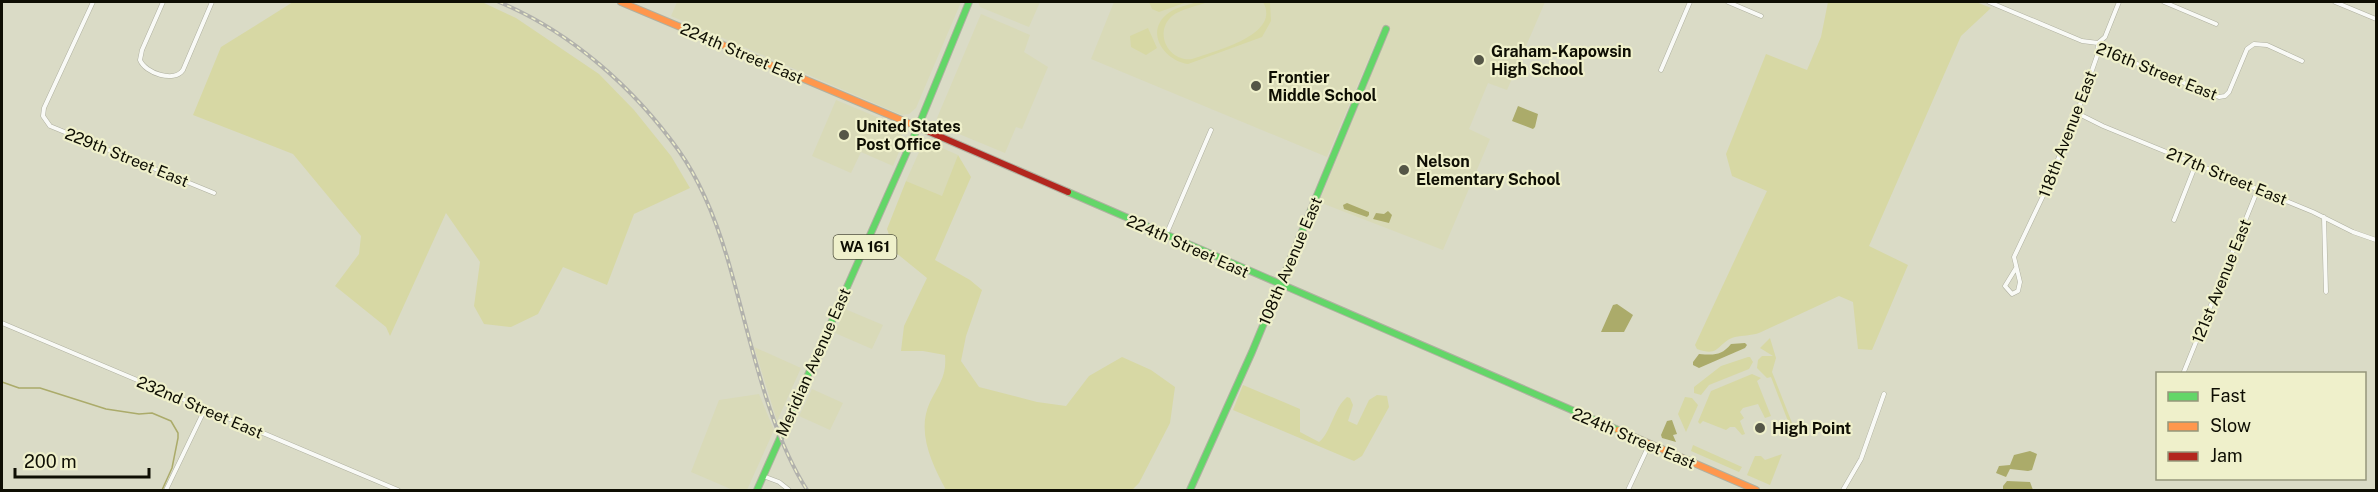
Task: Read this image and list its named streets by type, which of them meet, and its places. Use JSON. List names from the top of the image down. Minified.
{"streets":{"main road":["224th Street East","WA 161","108th Avenue East","Meridian Avenue East"],"street":["216th Street East","118th Avenue East","229th Street East","217th Street East","121st Avenue East","232nd Street East"]},"crossings":[["224th Street East","108th Avenue East"],["224th Street East","Meridian Avenue East"],["216th Street East","118th Avenue East"],["118th Avenue East","217th Street East"],["217th Street East","121st Avenue East"]],"places":["Graham-Kapowsin High School","Frontier Middle School","United States Post Office","Nelson Elementary School","High Point"],"legend":["Fast","Slow","Jam"],"scale_bar":"200 m"}
